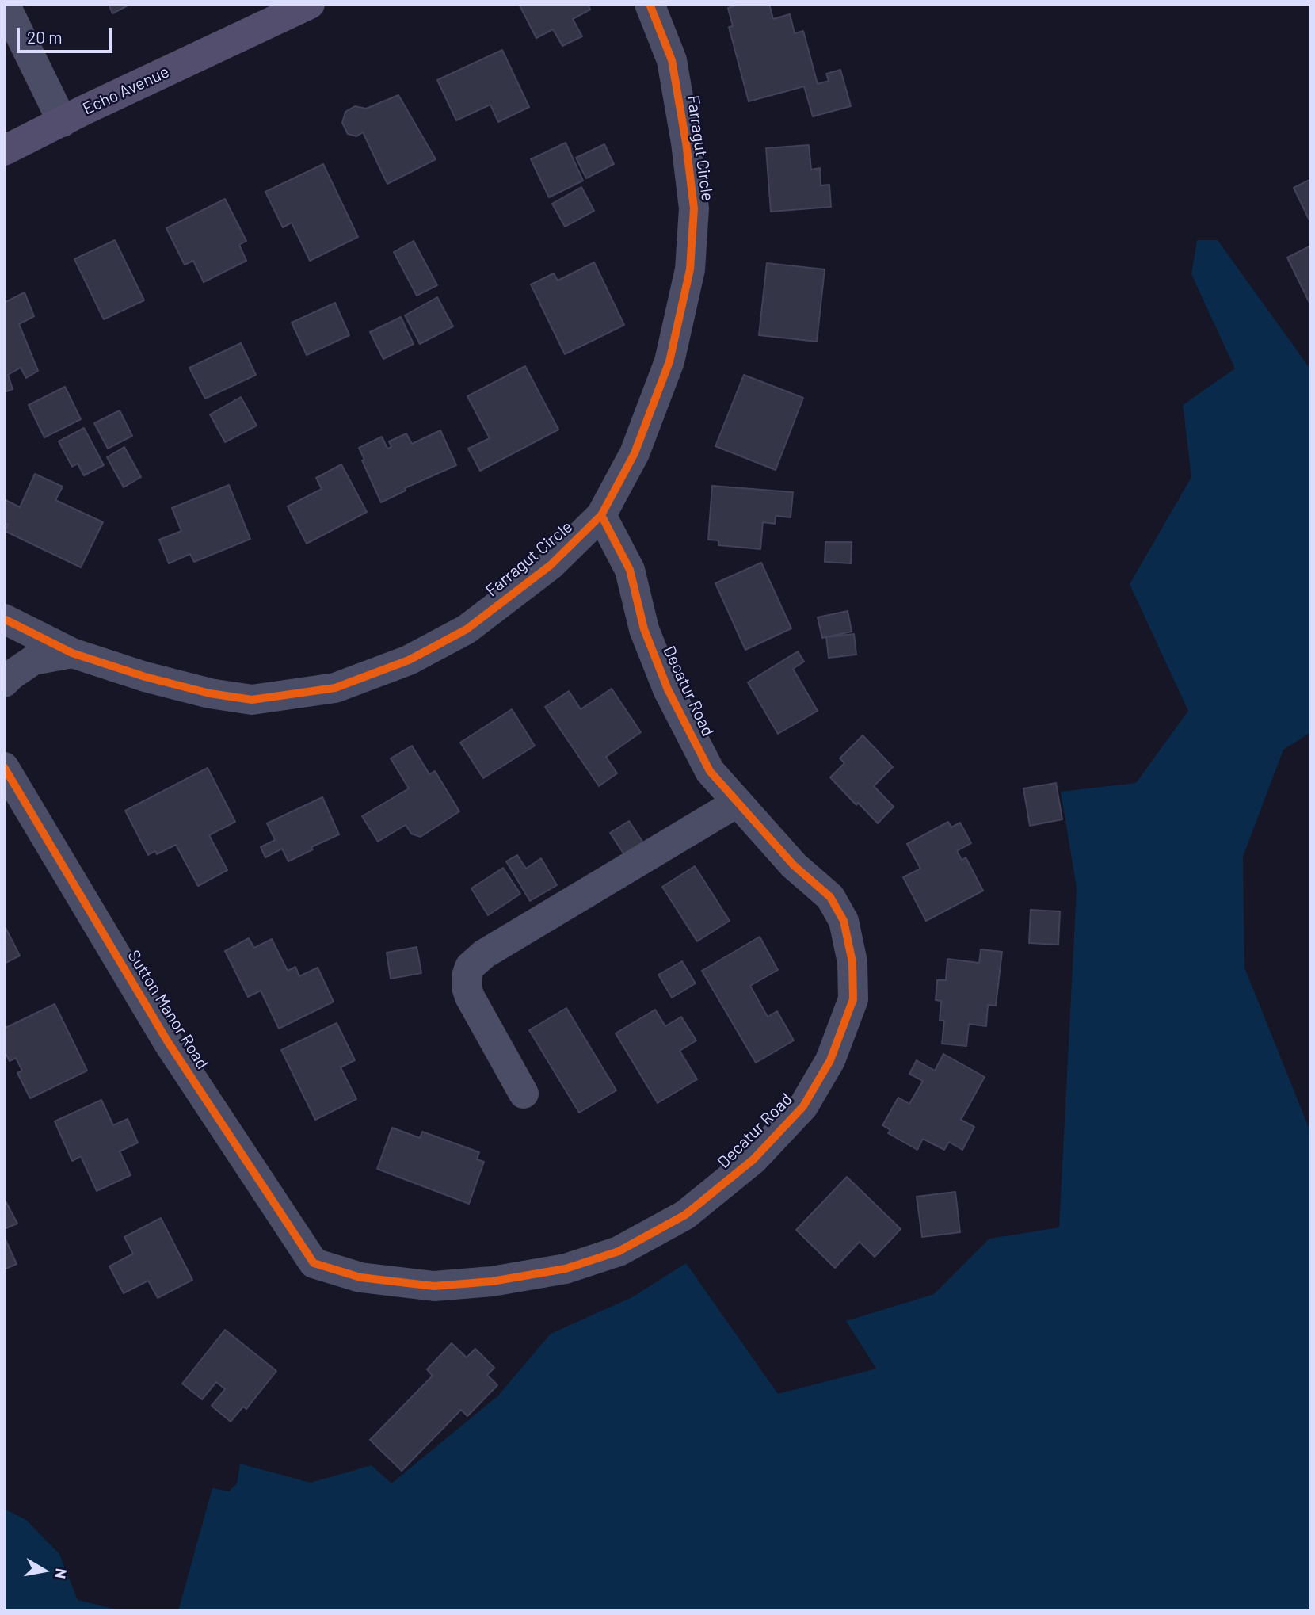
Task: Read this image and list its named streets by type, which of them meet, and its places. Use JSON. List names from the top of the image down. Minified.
{"streets":{"main road":["Echo Avenue"],"street":["Farragut Circle","Decatur Road","Sutton Manor Road"]},"crossings":[["Farragut Circle","Decatur Road"],["Decatur Road","Sutton Manor Road"]],"scale_bar":"20 m","north":"right"}
